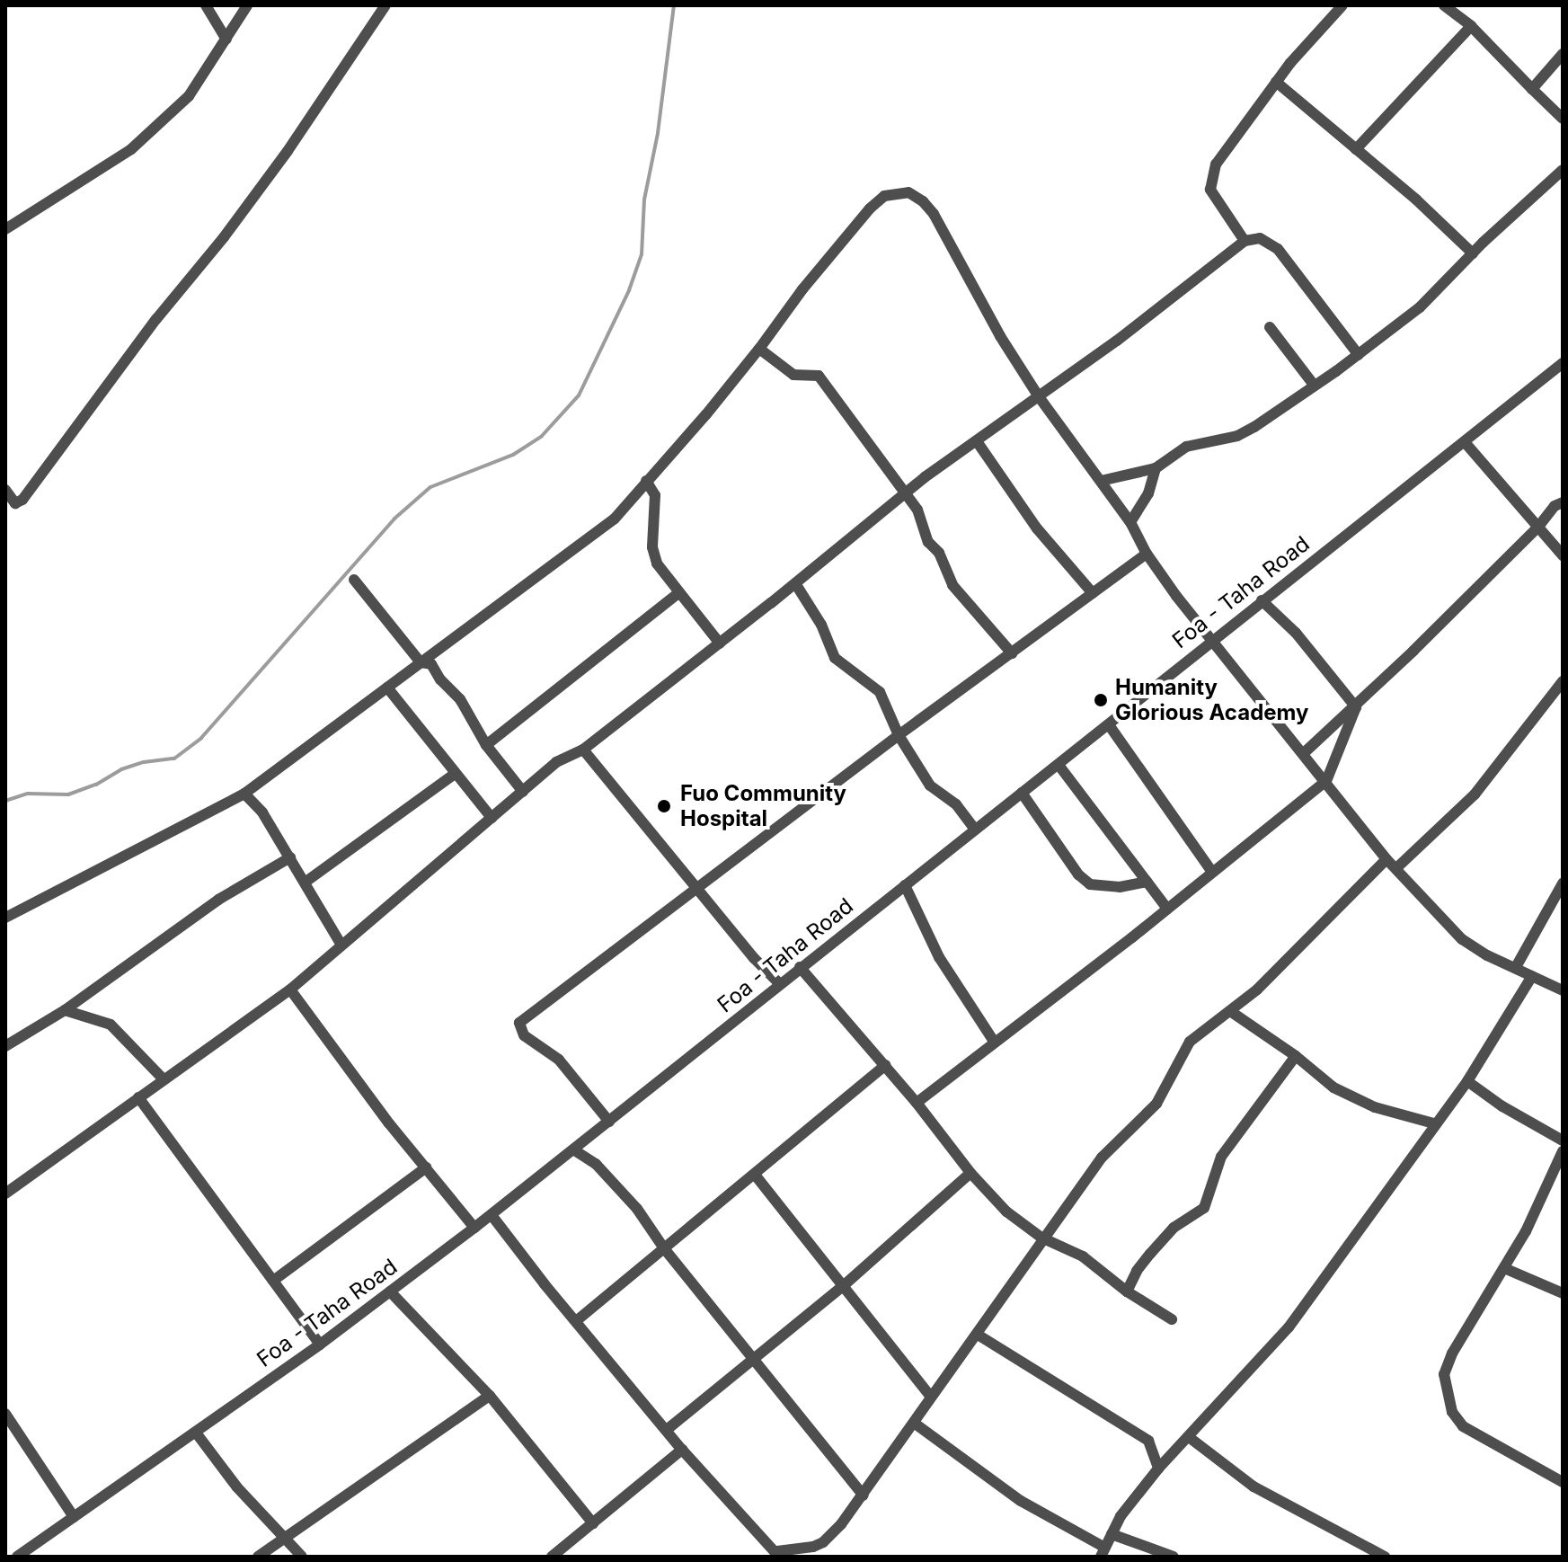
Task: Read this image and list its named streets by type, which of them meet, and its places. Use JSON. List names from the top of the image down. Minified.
{"streets":{"street":["Foa - Taha Road"]},"places":["Humanity Glorious Academy","Fuo Community Hospital"]}
